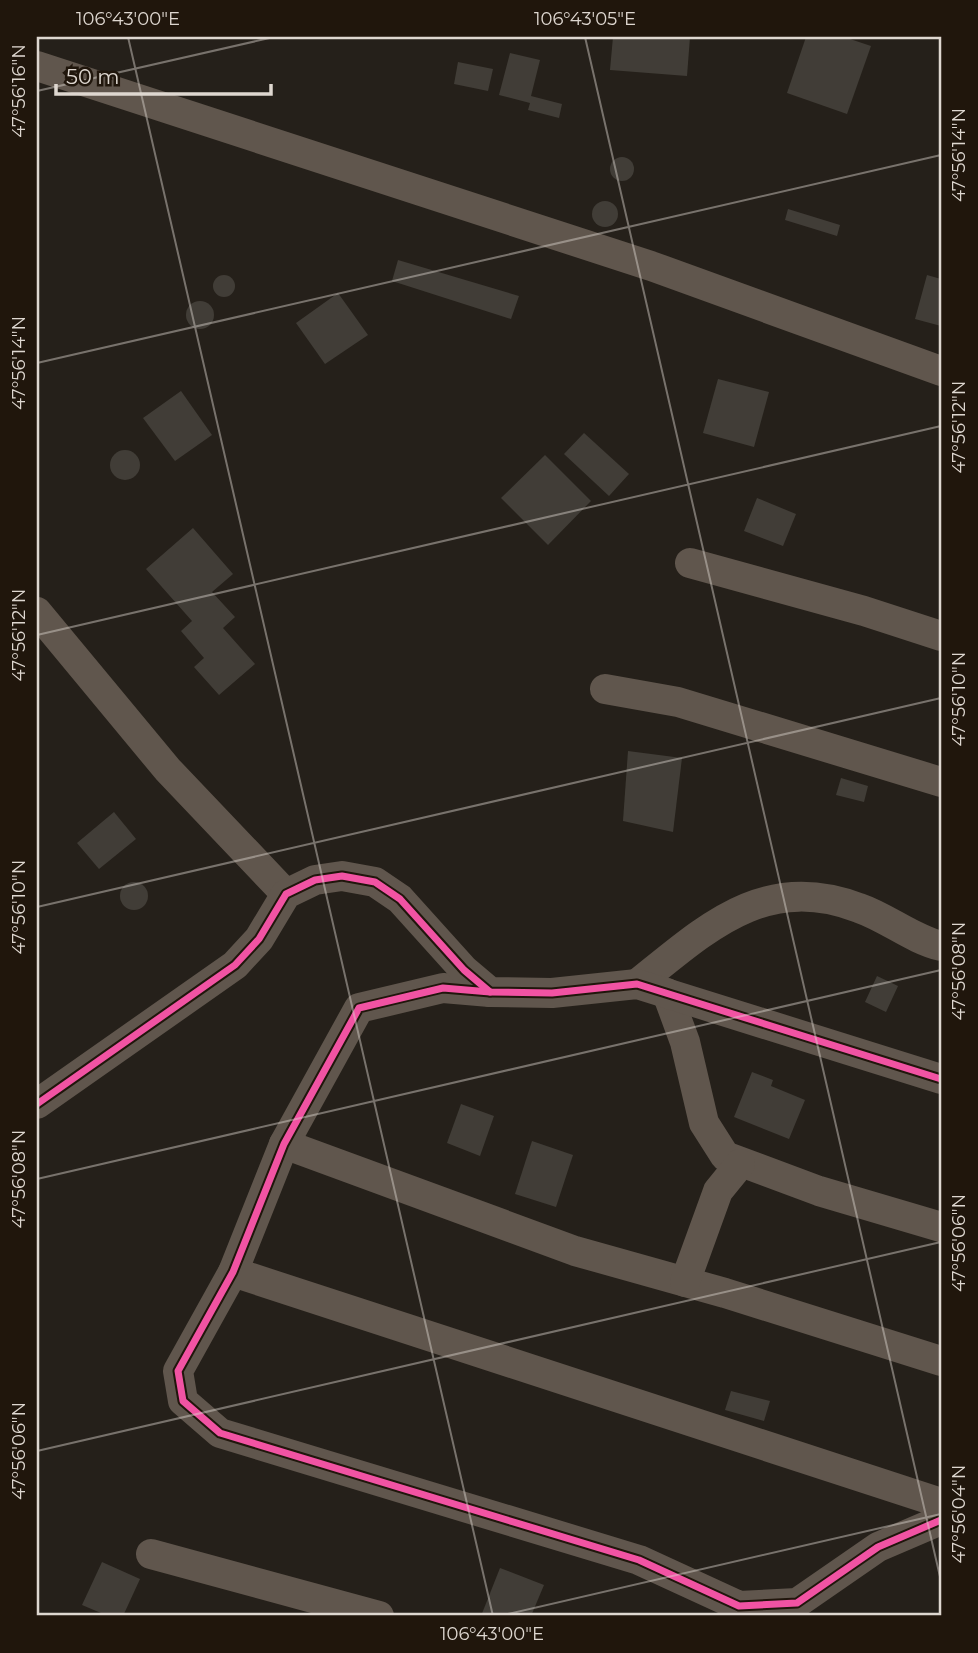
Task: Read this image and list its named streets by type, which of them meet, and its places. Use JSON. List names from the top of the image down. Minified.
{"scale_bar":"50 m","coordinates":["106°43'00\"E","106°43'05\"E","47°56'16\"N","47°56'14\"N","47°56'12\"N","47°56'10\"N","47°56'08\"N","47°56'06\"N","47°56'04\"N"]}
